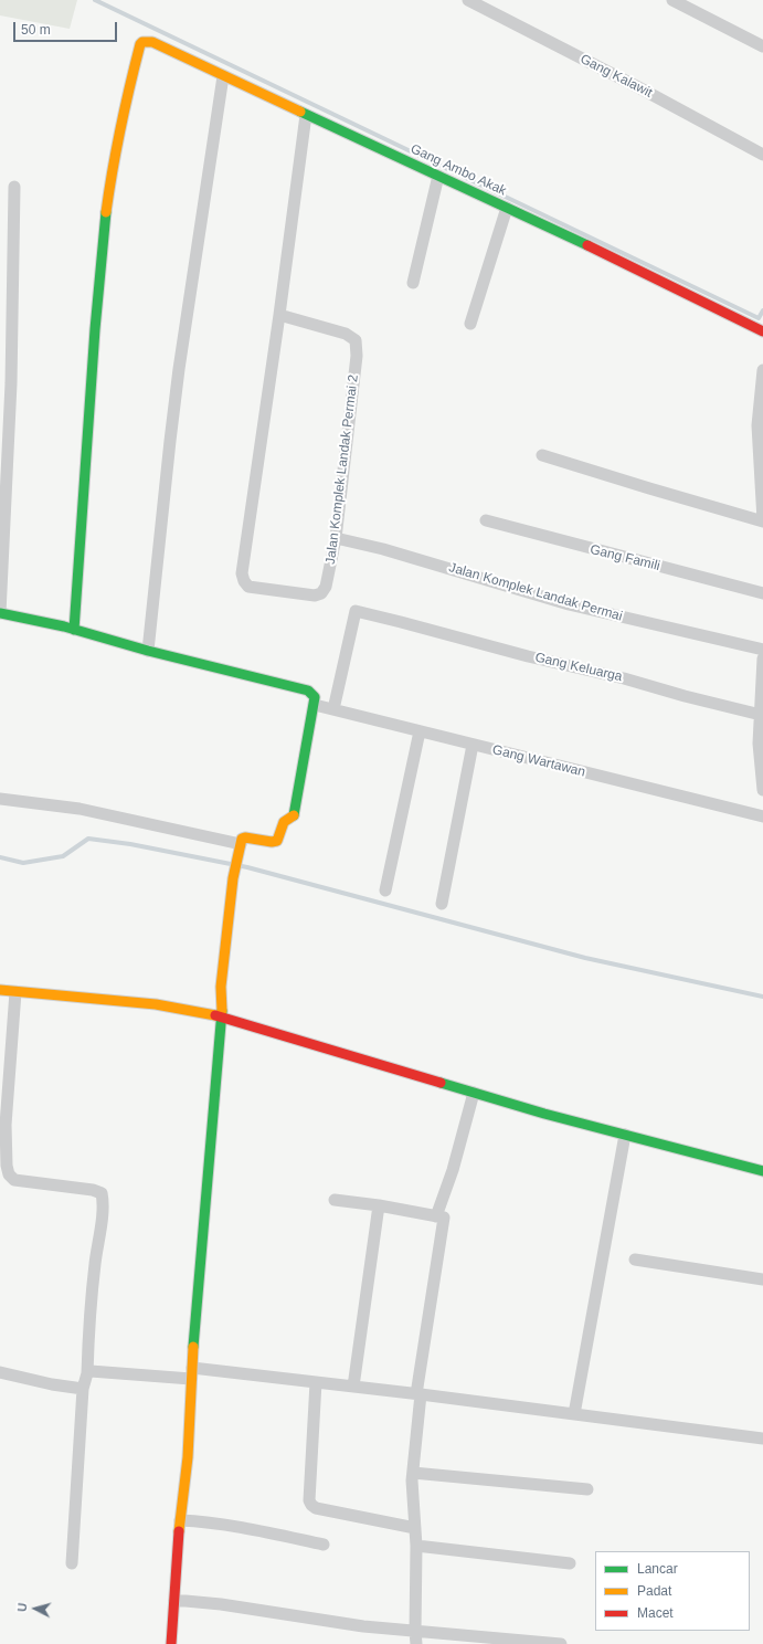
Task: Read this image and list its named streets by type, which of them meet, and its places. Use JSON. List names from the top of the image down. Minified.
{"streets":{"street":["Gang Kalawit","Gang Ambo Akak","Jalan Komplek Landak Permai 2","Gang Famili","Jalan Komplek Landak Permai","Gang Keluarga","Gang Wartawan"]},"crossings":[["Gang Ambo Akak","Jalan Komplek Landak Permai 2"],["Jalan Komplek Landak Permai 2","Jalan Komplek Landak Permai"],["Gang Keluarga","Gang Wartawan"]],"legend":["Lancar","Padat","Macet"],"scale_bar":"50 m","north":"left"}
